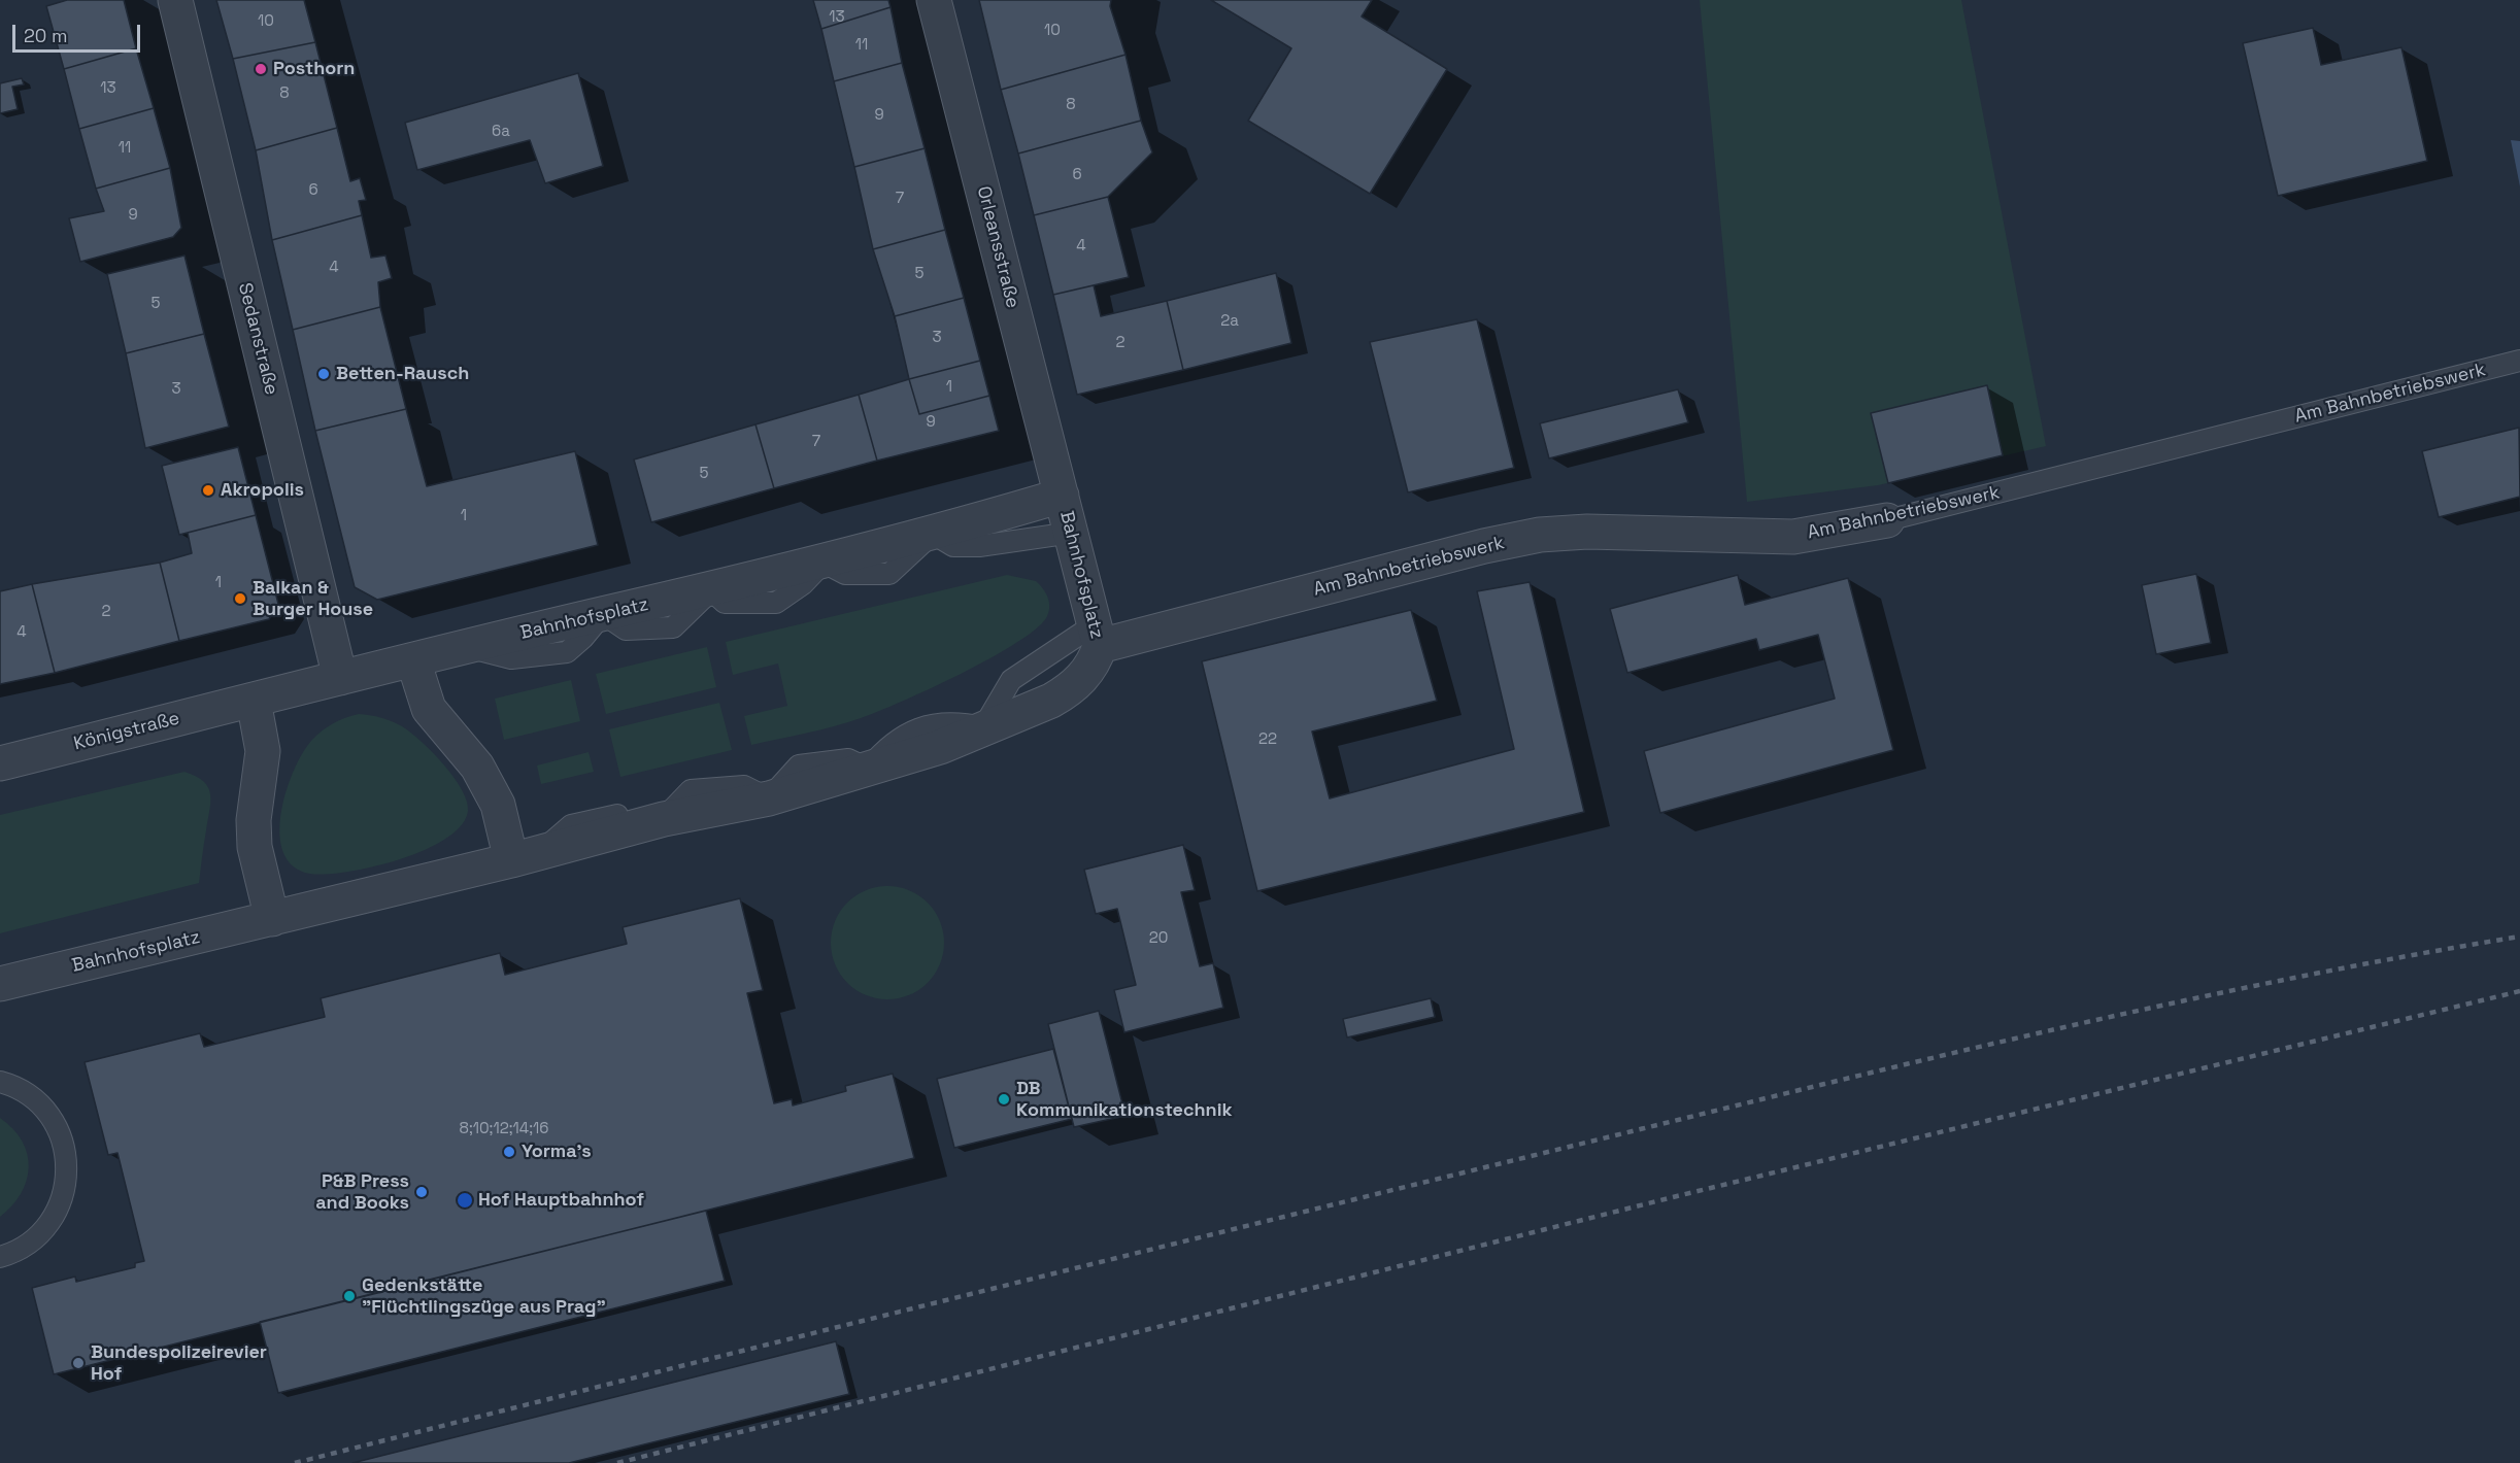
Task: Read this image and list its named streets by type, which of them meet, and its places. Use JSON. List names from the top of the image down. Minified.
{"streets":{"street":["Orleansstraße","Sedanstraße","Am Bahnbetriebswerk","Bahnhofsplatz","Königstraße"]},"crossings":[["Orleansstraße","Bahnhofsplatz"],["Sedanstraße","Bahnhofsplatz"],["Am Bahnbetriebswerk","Bahnhofsplatz"],["Bahnhofsplatz","Königstraße"]],"places":["Posthorn","Betten-Rausch","Akropolis","Balkan & Burger House","DB Kommunikationstechnik","Yorma's","P&B Press and Books","Hof Hauptbahnhof","Gedenkstätte \"Flüchtlingszüge aus Prag\"","Bundespolizeirevier Hof"],"house_numbers":["13","10","10","11","13","8","8","9","6a","11","6","6","7","9","4","4","5","5","2a","3","2","1","3","9","7","5","1","1","2","4","22","20","8;10;12;14;16"],"scale_bar":"20 m"}
